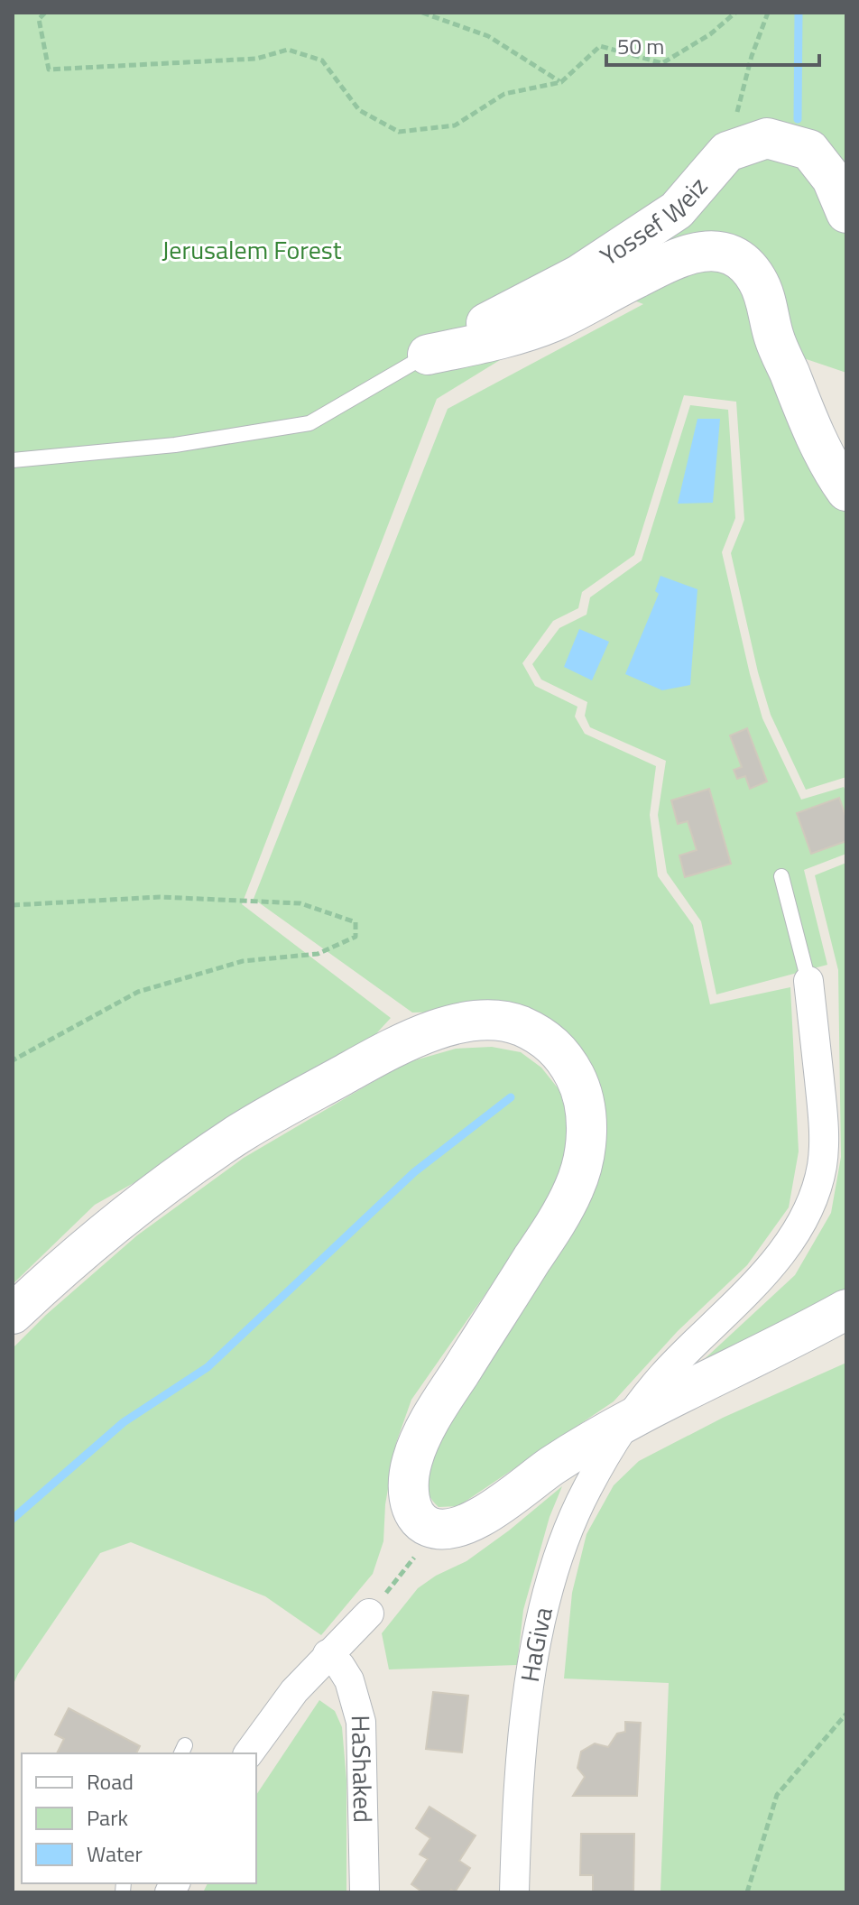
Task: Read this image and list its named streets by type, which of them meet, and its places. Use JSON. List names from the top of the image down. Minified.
{"streets":{"main road":["Yossef Weiz"],"street":["HaGiva","HaShaked"]},"parks":["Jerusalem Forest"],"legend":["Road","Park","Water"],"scale_bar":"50 m"}
